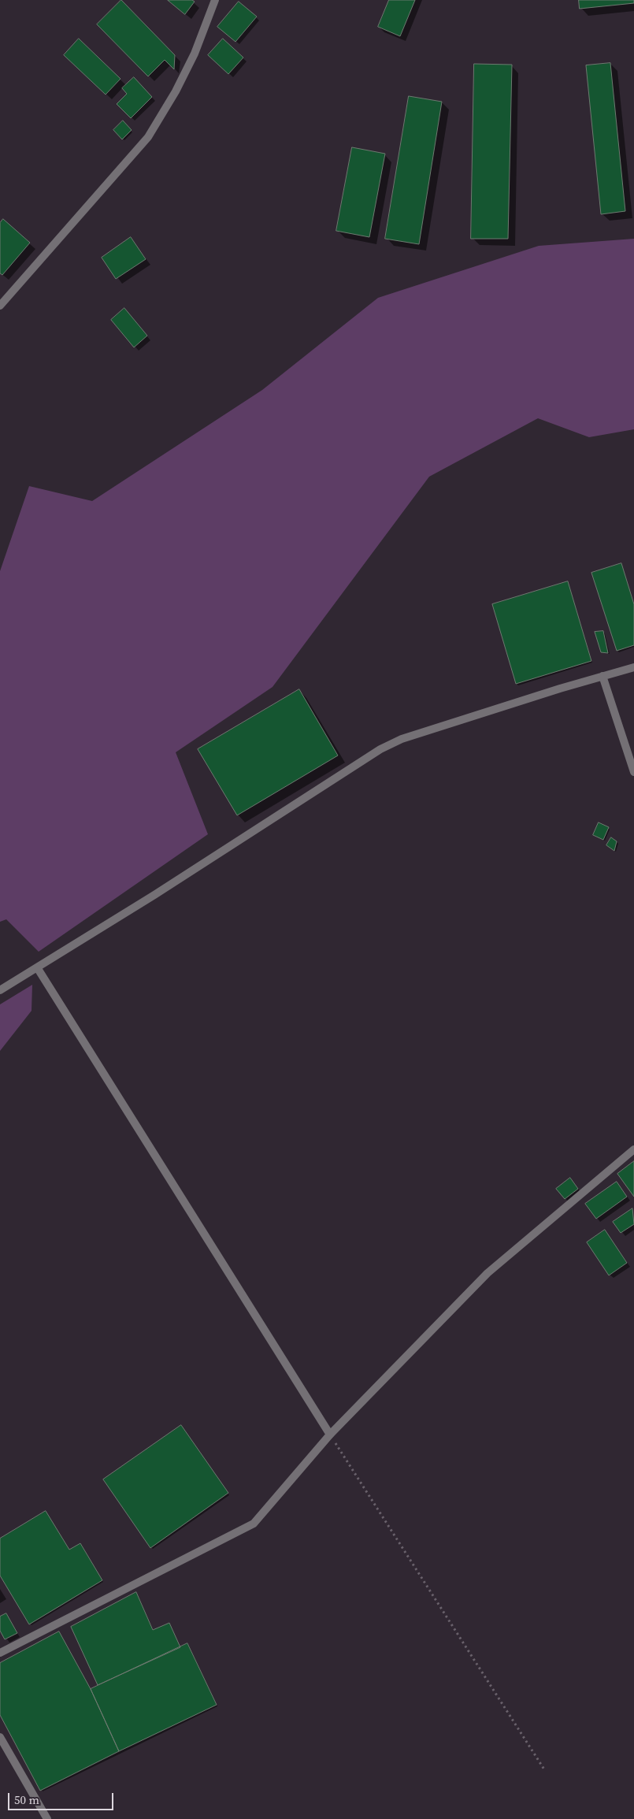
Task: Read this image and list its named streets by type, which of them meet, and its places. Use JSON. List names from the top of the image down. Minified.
{"scale_bar":"50 m"}
